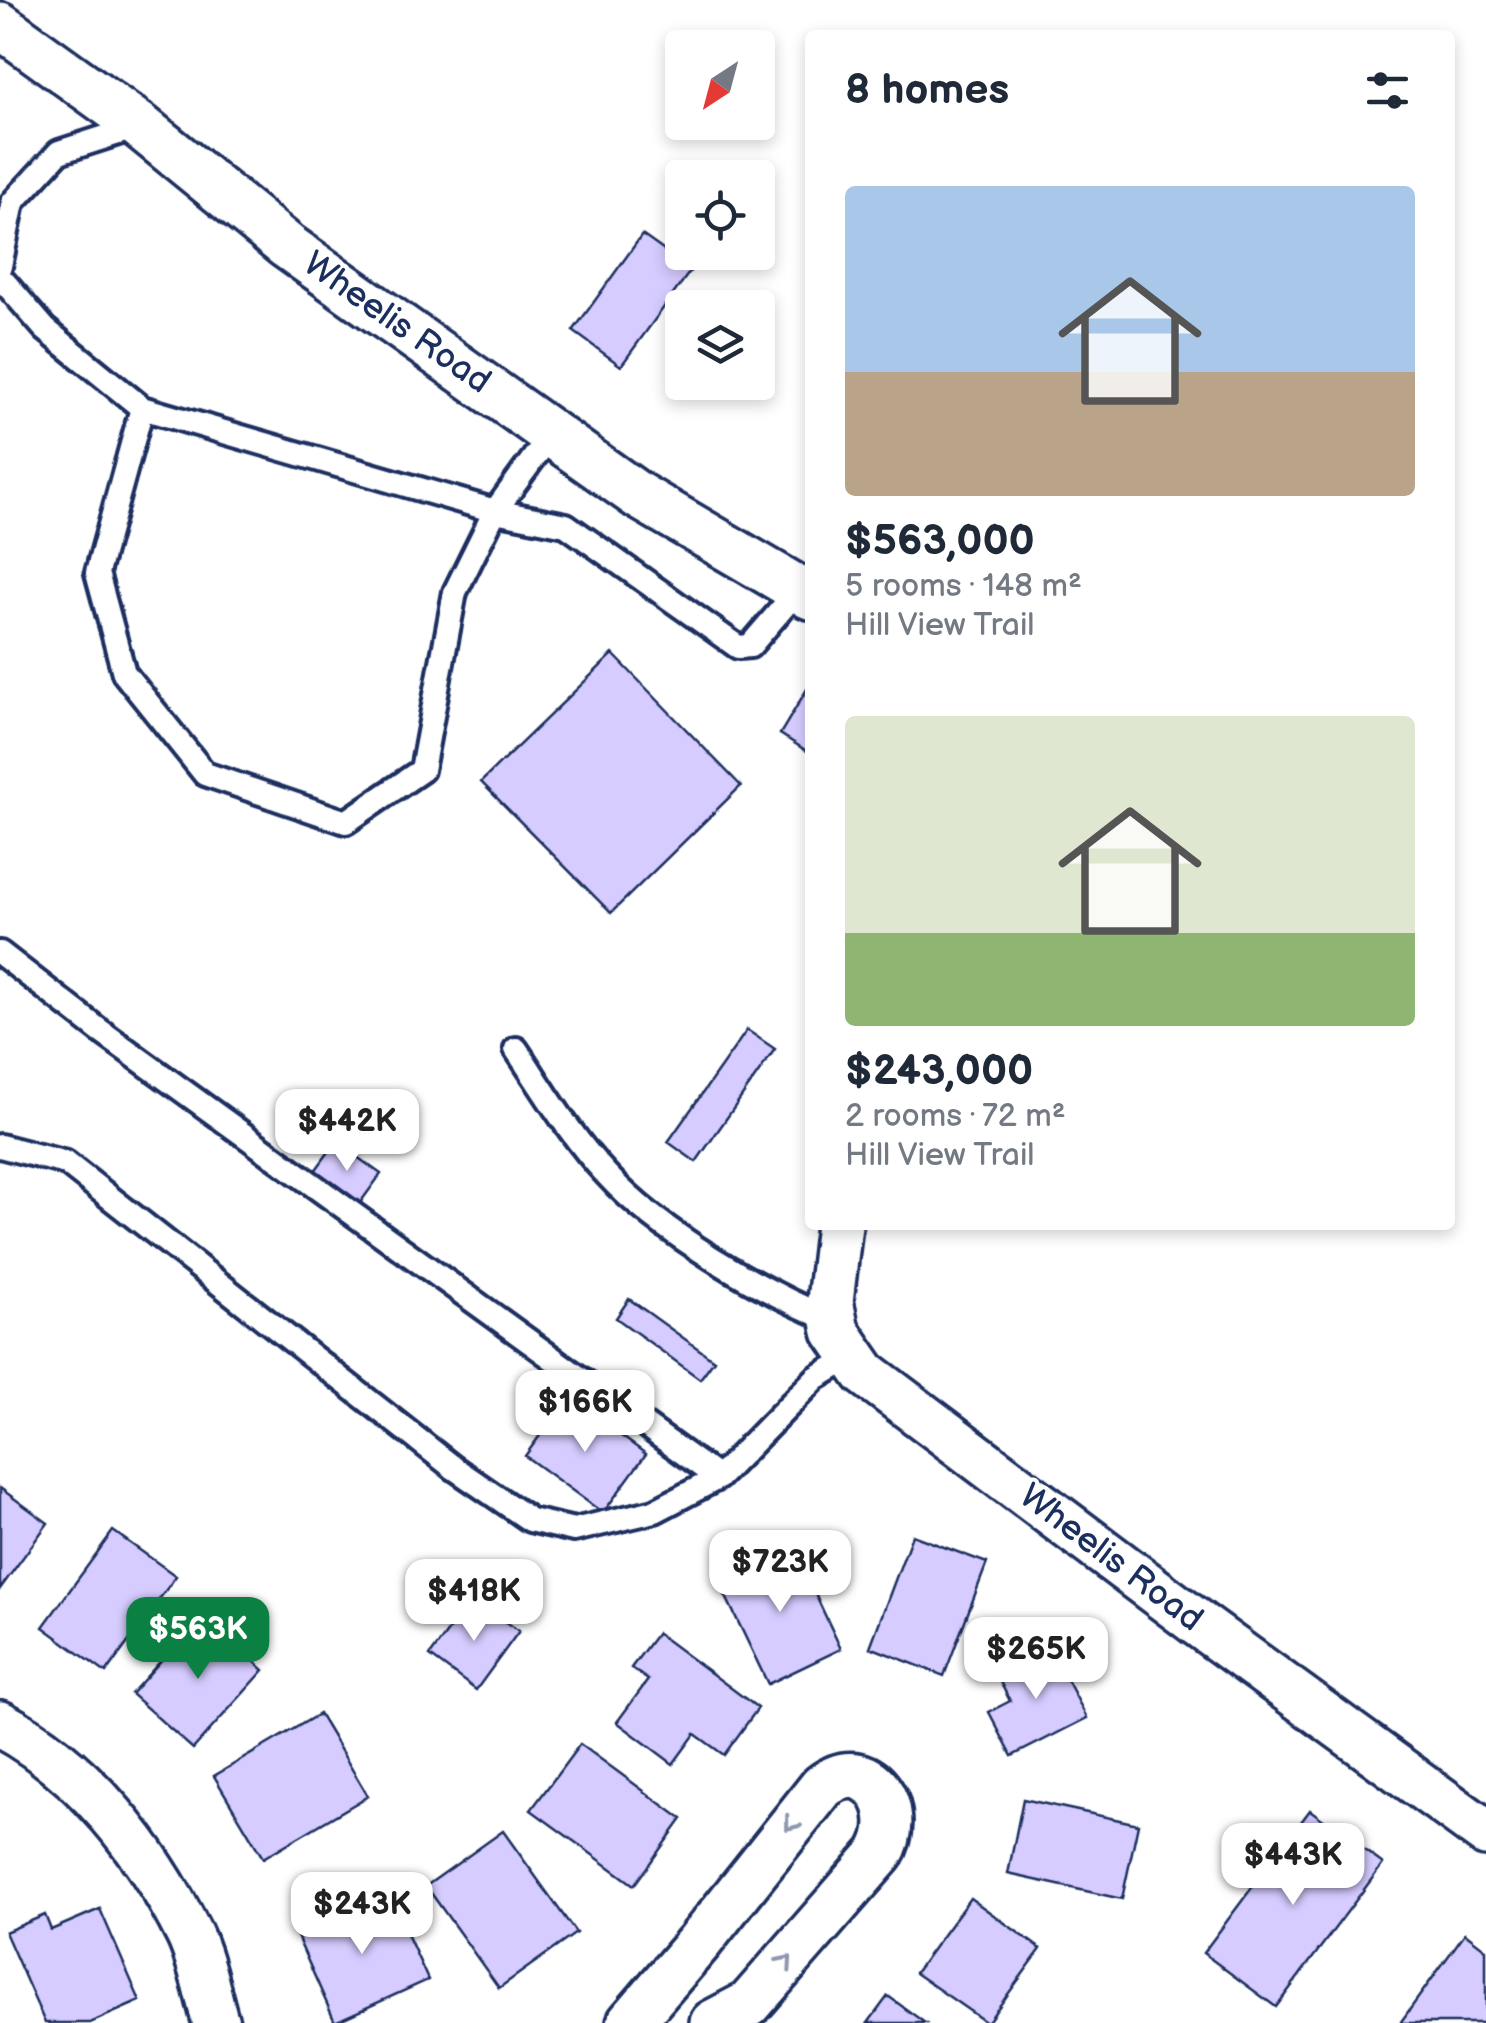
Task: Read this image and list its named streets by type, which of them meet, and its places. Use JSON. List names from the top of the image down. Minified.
{"streets":{"street":["Wheelis Road"]},"north":"bottom left","page":{"heading":"8 homes","list":[{"name":"$563,000","note":"5 rooms · 148 m² · Hill View Trail"},{"name":"$243,000","note":"2 rooms · 72 m² · Hill View Trail"}],"price":["$442K","$166K","$723K","$418K","$563K","$265K","$443K","$243K"]}}
